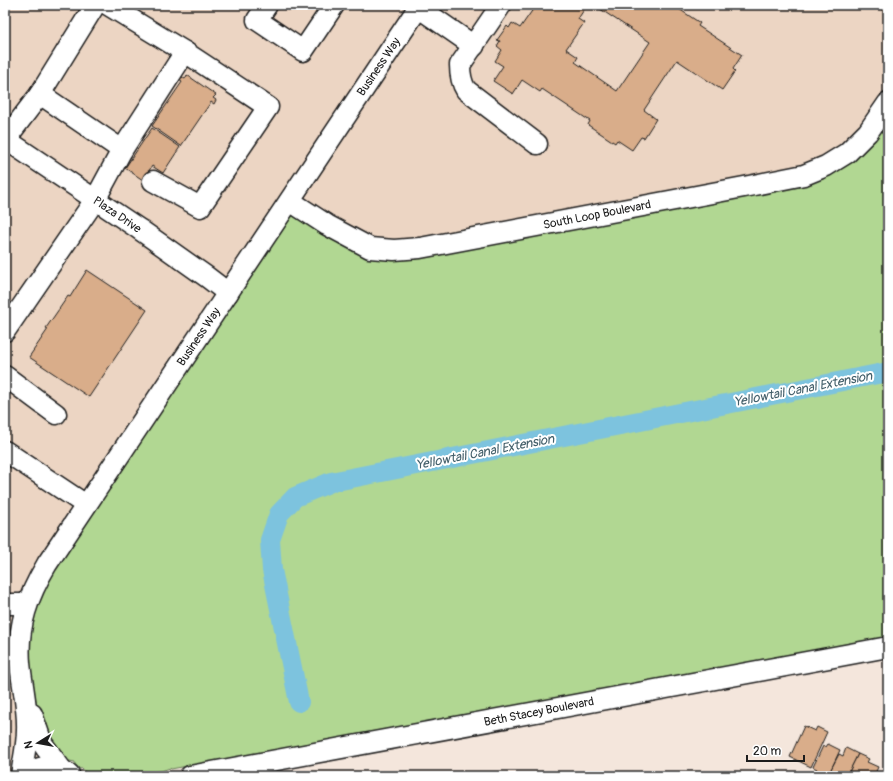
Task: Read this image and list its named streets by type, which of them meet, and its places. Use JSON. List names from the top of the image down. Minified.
{"streets":{"street":["Business Way","Plaza Drive","South Loop Boulevard","Beth Stacey Boulevard"]},"crossings":[["Business Way","Plaza Drive"],["Business Way","South Loop Boulevard"]],"water":["Yellowtail Canal Extension"],"scale_bar":"20 m","north":"left"}
